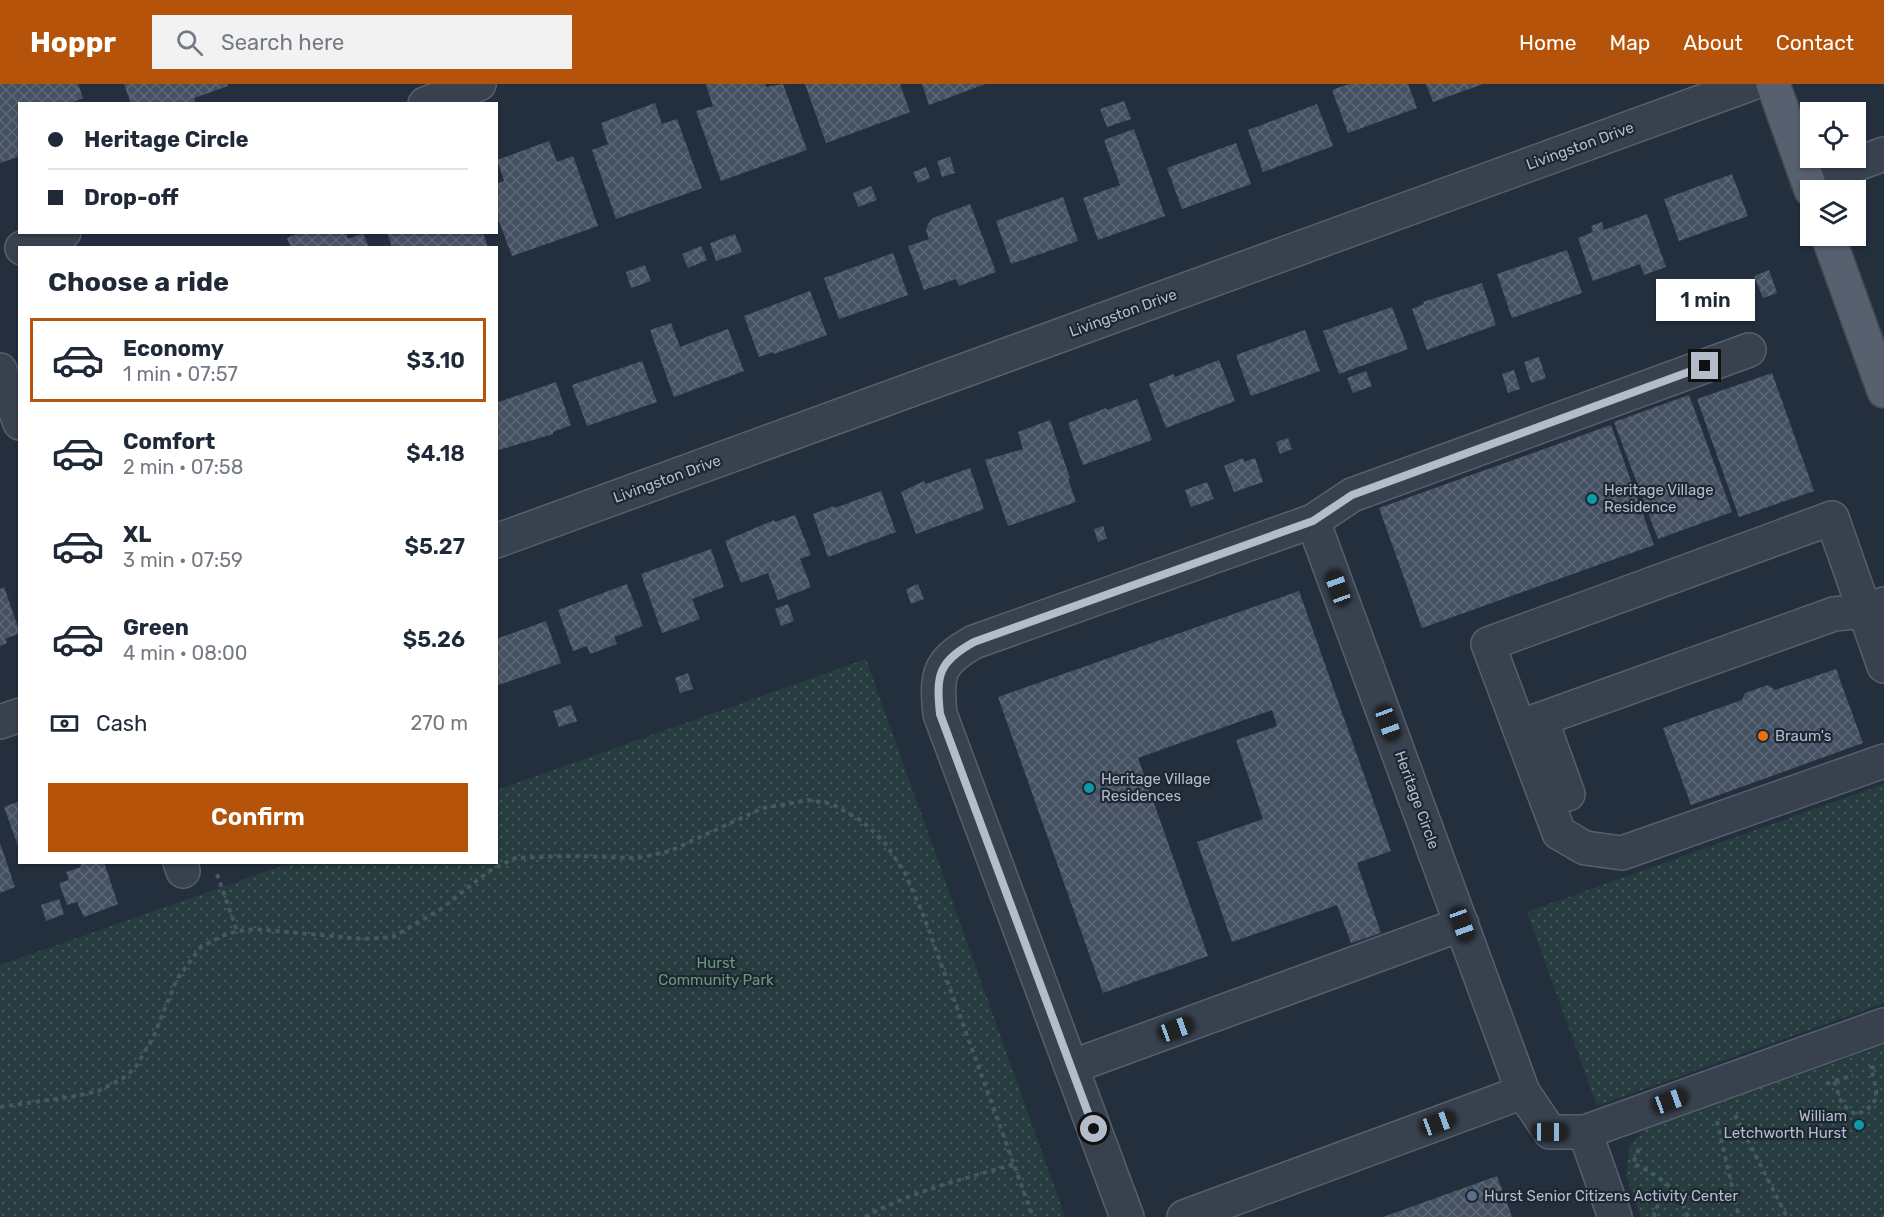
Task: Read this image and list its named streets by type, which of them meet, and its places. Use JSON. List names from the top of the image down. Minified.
{"streets":{"street":["Livingston Drive","Heritage Circle"]},"parks":["Hurst Community Park"],"places":["Heritage Village Residence","Braum's","Heritage Village Residences","William Letchworth Hurst","Hurst Senior Citizens Activity Center"],"page":{"header":"Hoppr","search":"Search here","nav":["Home","Map","About","Contact"],"banner":["Heritage Circle","Drop-off"],"heading":"Choose a ride","bubble":"1 min","list":[{"name":"Economy","note":"1 min · 07:57","value":"$3.10"},{"name":"Comfort","note":"2 min · 07:58","value":"$4.18"},{"name":"XL","note":"3 min · 07:59","value":"$5.27"},{"name":"Green","note":"4 min · 08:00","value":"$5.26"}],"pay":["Cash","270 m"],"buttons":"Confirm"}}
